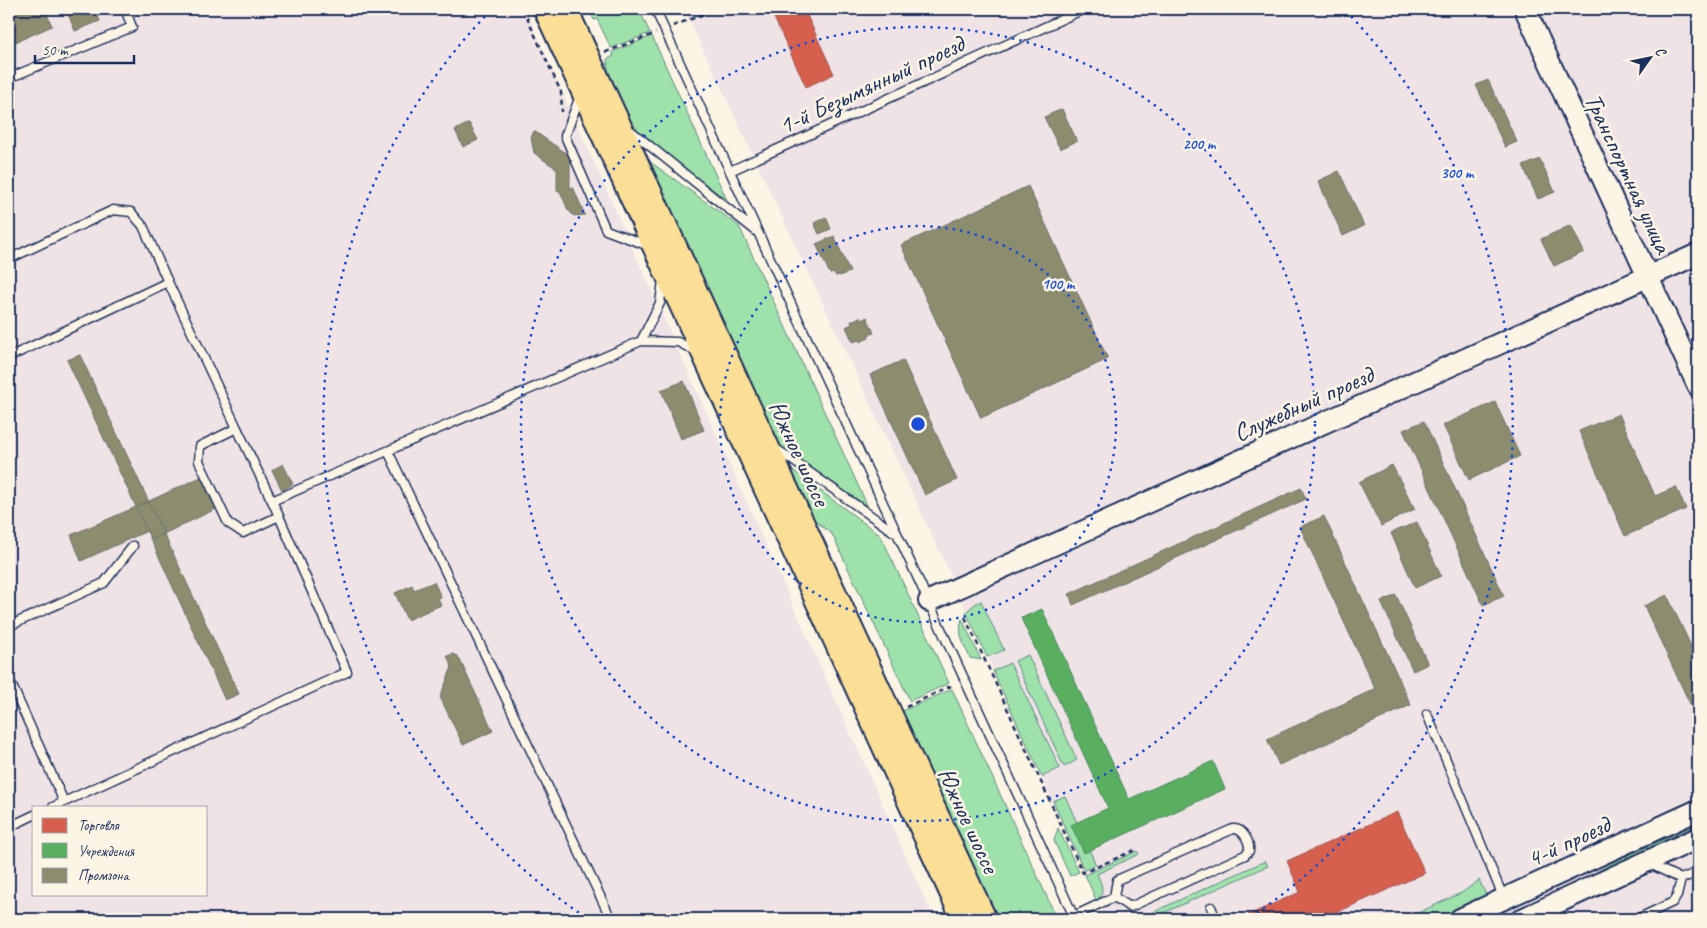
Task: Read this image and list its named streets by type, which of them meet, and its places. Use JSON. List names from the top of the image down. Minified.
{"streets":{"main road":["Южное шоссе"],"street":["Транспортная улица","Служебный проезд","4-й проезд"],"lane":["1-й Безымянный проезд"]},"crossings":[["Транспортная улица","Служебный проезд"]],"legend":["Торговля","Учреждения","Промзона"],"scale_bar":"50 m","north":"top right","rings":["200 m","300 m","100 m"]}
